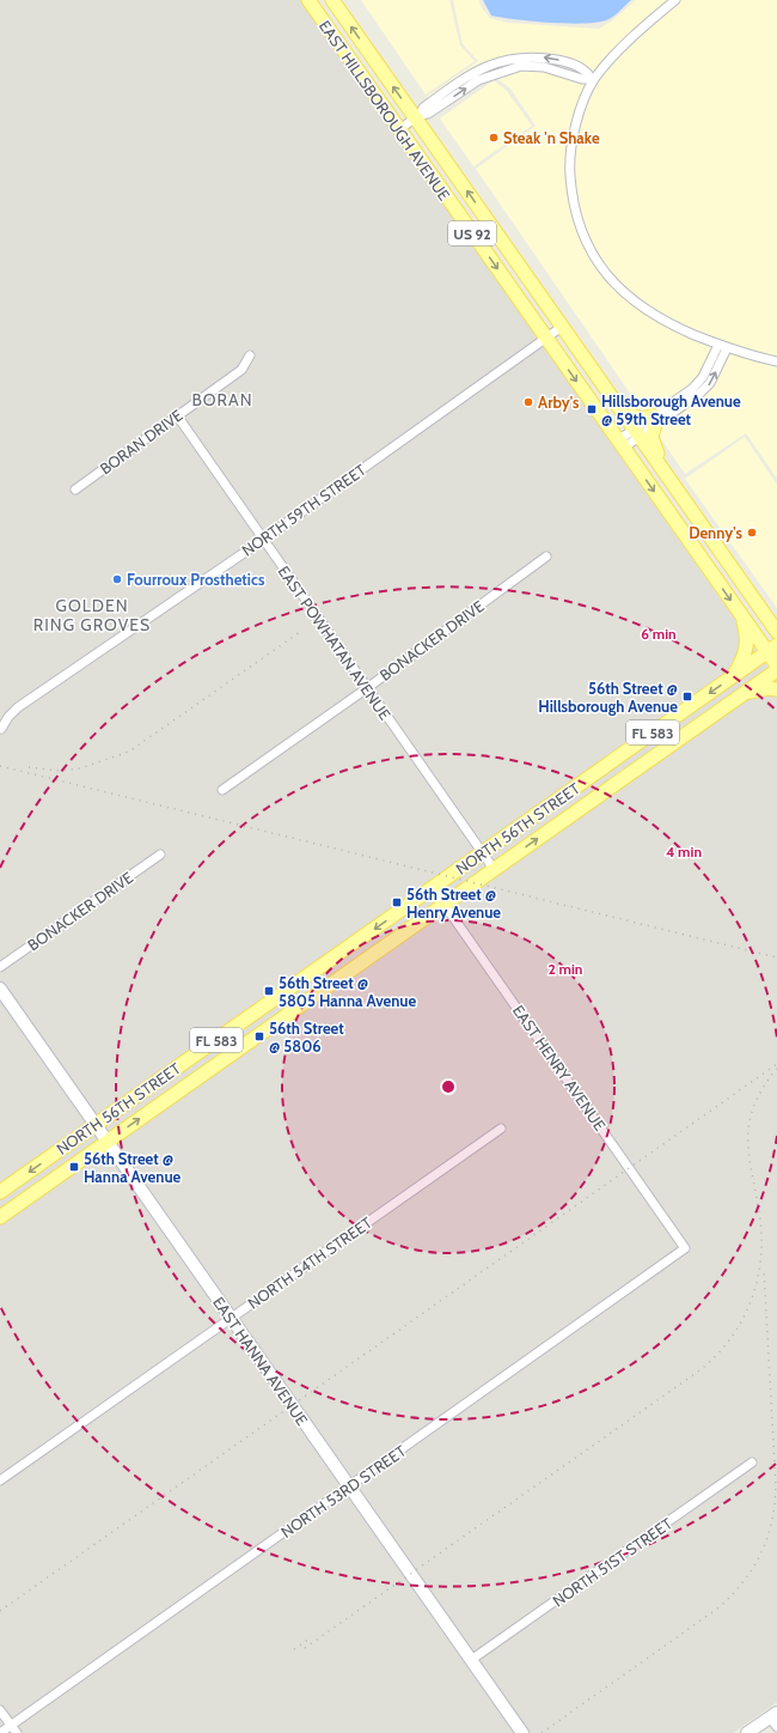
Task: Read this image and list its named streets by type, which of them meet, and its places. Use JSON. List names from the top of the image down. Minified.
{"streets":{"main road":["EAST HILLSBOROUGH AVENUE","US 92","FL 583","NORTH 56TH STREET"],"street":["BORAN DRIVE","NORTH 59TH STREET","BONACKER DRIVE","EAST POWHATAN AVENUE","EAST HENRY AVENUE","NORTH 54TH STREET","EAST HANNA AVENUE","NORTH 53RD STREET","NORTH 51ST STREET"]},"crossings":[["EAST HILLSBOROUGH AVENUE","NORTH 59TH STREET"],["EAST HILLSBOROUGH AVENUE","NORTH 56TH STREET"],["BORAN DRIVE","EAST POWHATAN AVENUE"],["NORTH 59TH STREET","EAST POWHATAN AVENUE"],["BONACKER DRIVE","EAST POWHATAN AVENUE"],["EAST POWHATAN AVENUE","NORTH 56TH STREET"],["NORTH 56TH STREET","EAST HENRY AVENUE"],["NORTH 56TH STREET","EAST HANNA AVENUE"],["EAST HENRY AVENUE","NORTH 53RD STREET"],["NORTH 54TH STREET","EAST HANNA AVENUE"],["EAST HANNA AVENUE","NORTH 53RD STREET"],["EAST HANNA AVENUE","NORTH 51ST STREET"]],"districts":["BORAN","GOLDEN RING GROVES"],"places":{"other":["Steak 'n Shake","Arby's","Denny's","Fourroux Prosthetics"],"transit":["Hillsborough Avenue @ 59th Street","56th Street @ Hillsborough Avenue","56th Street @ Henry Avenue","56th Street @ 5805 Hanna Avenue","56th Street @ 5806","56th Street @ Hanna Avenue"]},"rings":["6 min","4 min","2 min"]}
